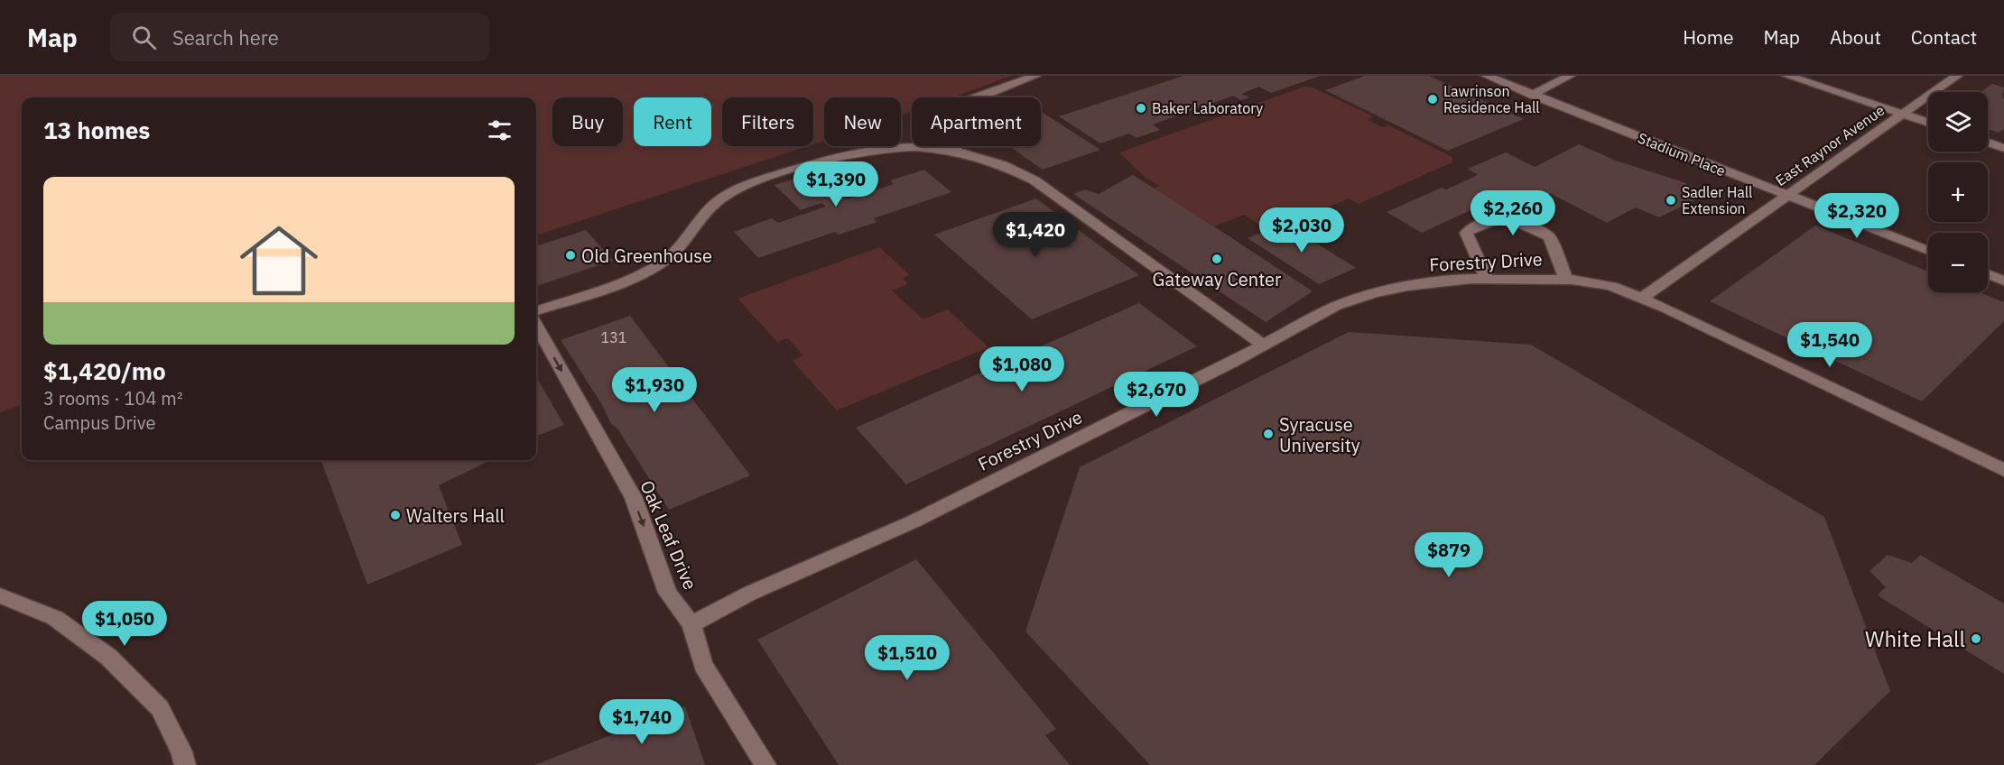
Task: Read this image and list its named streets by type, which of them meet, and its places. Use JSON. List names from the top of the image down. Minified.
{"streets":{"street":["East Raynor Avenue","Stadium Place","Forestry Drive","Oak Leaf Drive"]},"crossings":[["East Raynor Avenue","Stadium Place"],["East Raynor Avenue","Forestry Drive"],["Forestry Drive","Oak Leaf Drive"]],"one_way":["Oak Leaf Drive"],"places":["Lawrinson Residence Hall","Baker Laboratory","Sadler Hall Extension","Old Greenhouse","Gateway Center","Syracuse University","Walters Hall","White Hall"],"house_numbers":["131"],"page":{"header":"Map","search":"Search here","nav":["Home","Map","About","Contact"],"map_buttons":["+","−"],"chip":["Buy","Rent","Filters","New","Apartment"],"heading":"13 homes","price":["$1,390","$2,260","$2,320","$2,030","$1,420","$1,540","$1,080","$1,930","$2,670","$879","$1,050","$1,510","$1,740"],"list":[{"name":"$1,420/mo","note":"3 rooms · 104 m² · Campus Drive"}]}}
